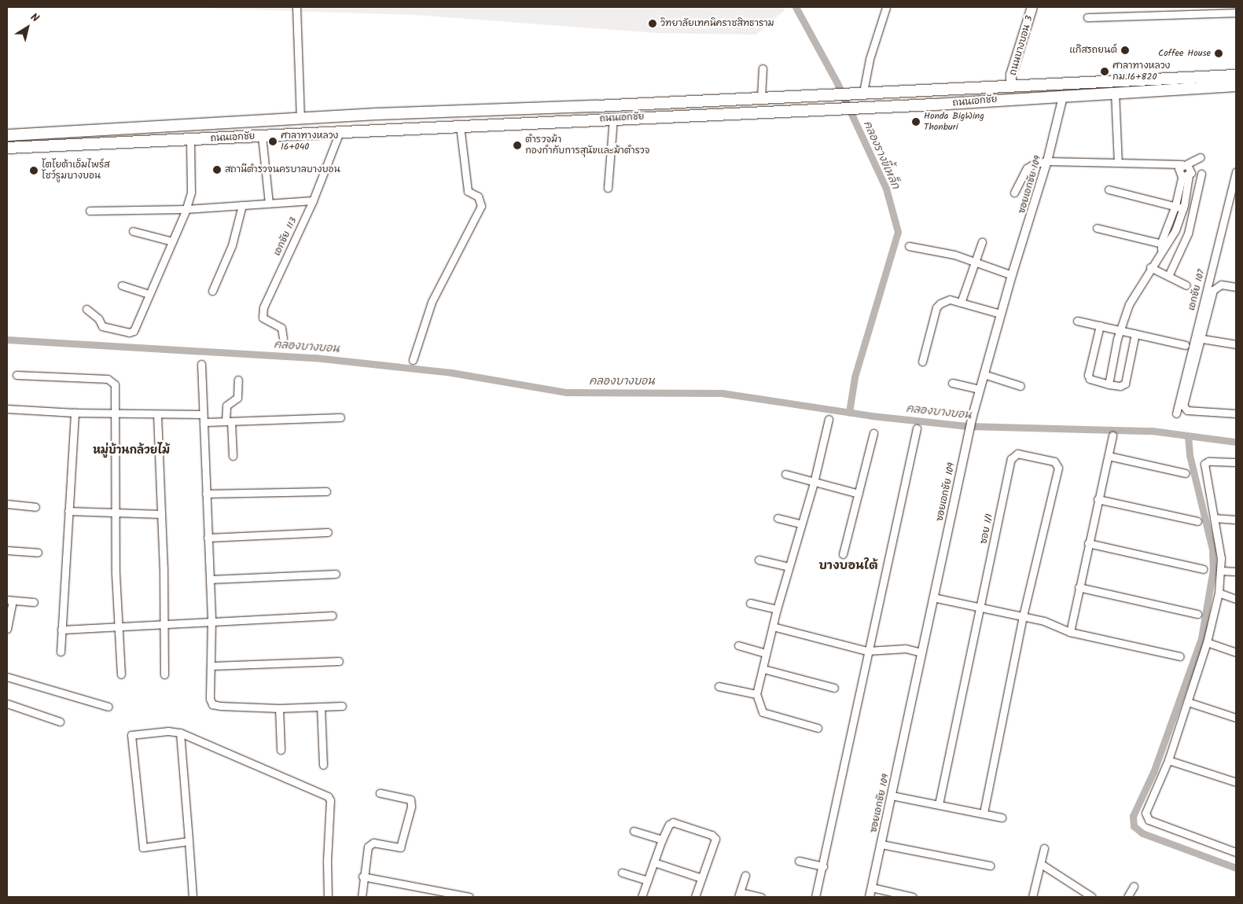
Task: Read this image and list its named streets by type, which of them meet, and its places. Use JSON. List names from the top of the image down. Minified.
{"streets":{"main road":["ถนนบางบอน 3","ถนนเอกชัย"],"street":["ซอยเอกชัย 109","เอกชัย 113","เอกชัย 107","ซอย 1/1"]},"crossings":[["ถนนบางบอน 3","ถนนเอกชัย"],["ถนนเอกชัย","ซอยเอกชัย 109"],["ถนนเอกชัย","เอกชัย 113"]],"districts":["หมู่บ้านกล้วยไม้","บางบอนใต้"],"water":["คลองรางขี้เหล็ก","คลองบางบอน"],"places":["วิทยาลัยเทคนิคราชสิทธาราม","แก๊สรถยนต์","Coffee House","ศาลาทางหลวง กม.16+820","Honda BigWing Thonburi","ศาลาทางหลวง 16+040","ตำรวจม้า กองกำกับการสุนัขและม้าตำรวจ","สถานีตำรวจนครบาลบางบอน","โตโยต้าเอ็มไพร์ส โชว์รูมบางบอน"],"north":"top right"}
